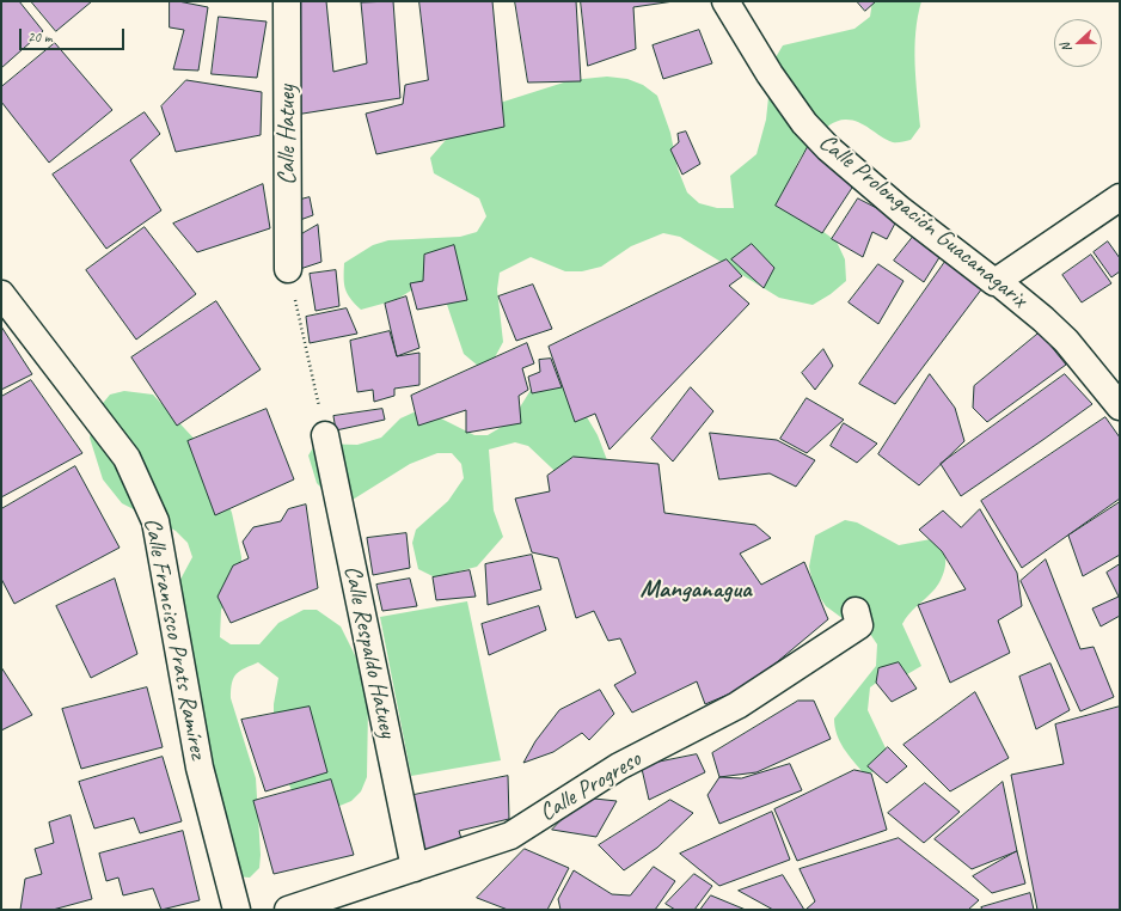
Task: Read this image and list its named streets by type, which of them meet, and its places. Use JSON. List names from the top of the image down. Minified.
{"streets":{"street":["Calle Hatuey","Calle Prolongación Guacanagarix","Calle Francisco Prats Ramírez","Calle Respaldo Hatuey","Calle Progreso"]},"crossings":[["Calle Respaldo Hatuey","Calle Progreso"]],"districts":["Manganagua"],"scale_bar":"20 m","north":"left"}
